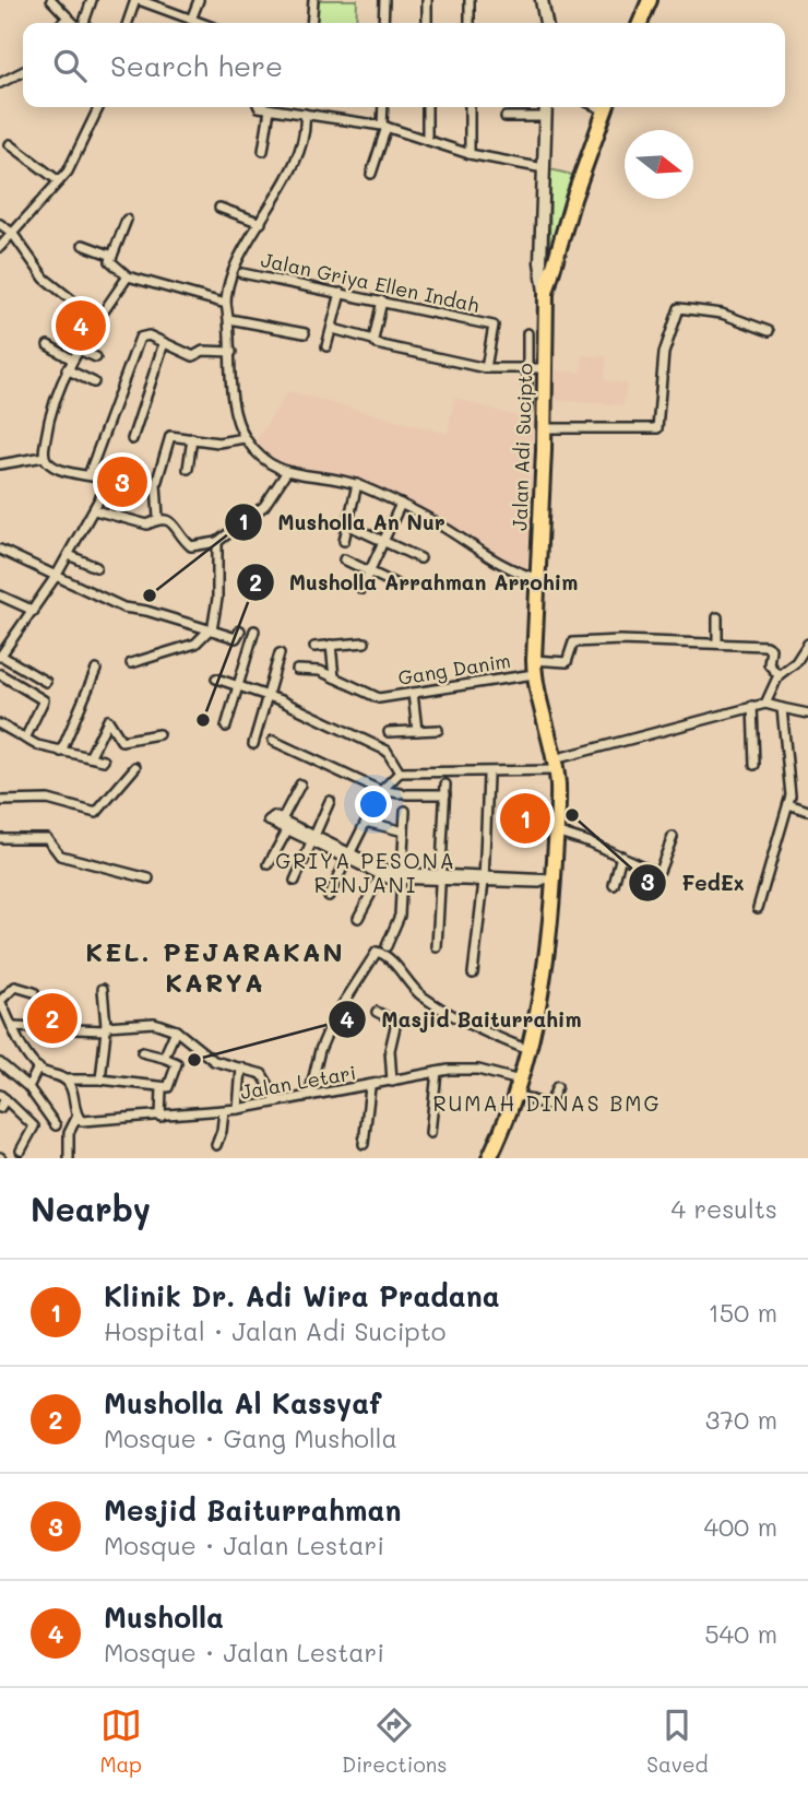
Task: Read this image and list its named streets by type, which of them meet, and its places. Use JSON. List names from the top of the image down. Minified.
{"streets":{"highway":["Jalan Adi Sucipto"],"street":["Jalan Griya Ellen Indah","Gang Danim","Jalan Letari"]},"crossings":[["Jalan Adi Sucipto","Gang Danim"],["Jalan Adi Sucipto","Jalan Letari"]],"districts":["GRIYA PESONA RINJANI","KEL. PEJARAKAN KARYA","RUMAH DINAS BMG"],"places":["Musholla An Nur","Musholla Arrahman Arrohim","FedEx","Masjid Baiturrahim"],"north":"right","page":{"search":"Search here","pins":["4","3","1","2"],"heading":["Nearby","4 results"],"list":[{"mark":"1","name":"Klinik Dr. Adi Wira Pradana","note":"Hospital · Jalan Adi Sucipto","value":"150 m"},{"mark":"2","name":"Musholla Al Kassyaf","note":"Mosque · Gang Musholla","value":"370 m"},{"mark":"3","name":"Mesjid Baiturrahman","note":"Mosque · Jalan Lestari","value":"400 m"},{"mark":"4","name":"Musholla","note":"Mosque · Jalan Lestari","value":"540 m"}],"nav":["Map","Directions","Saved"]}}
